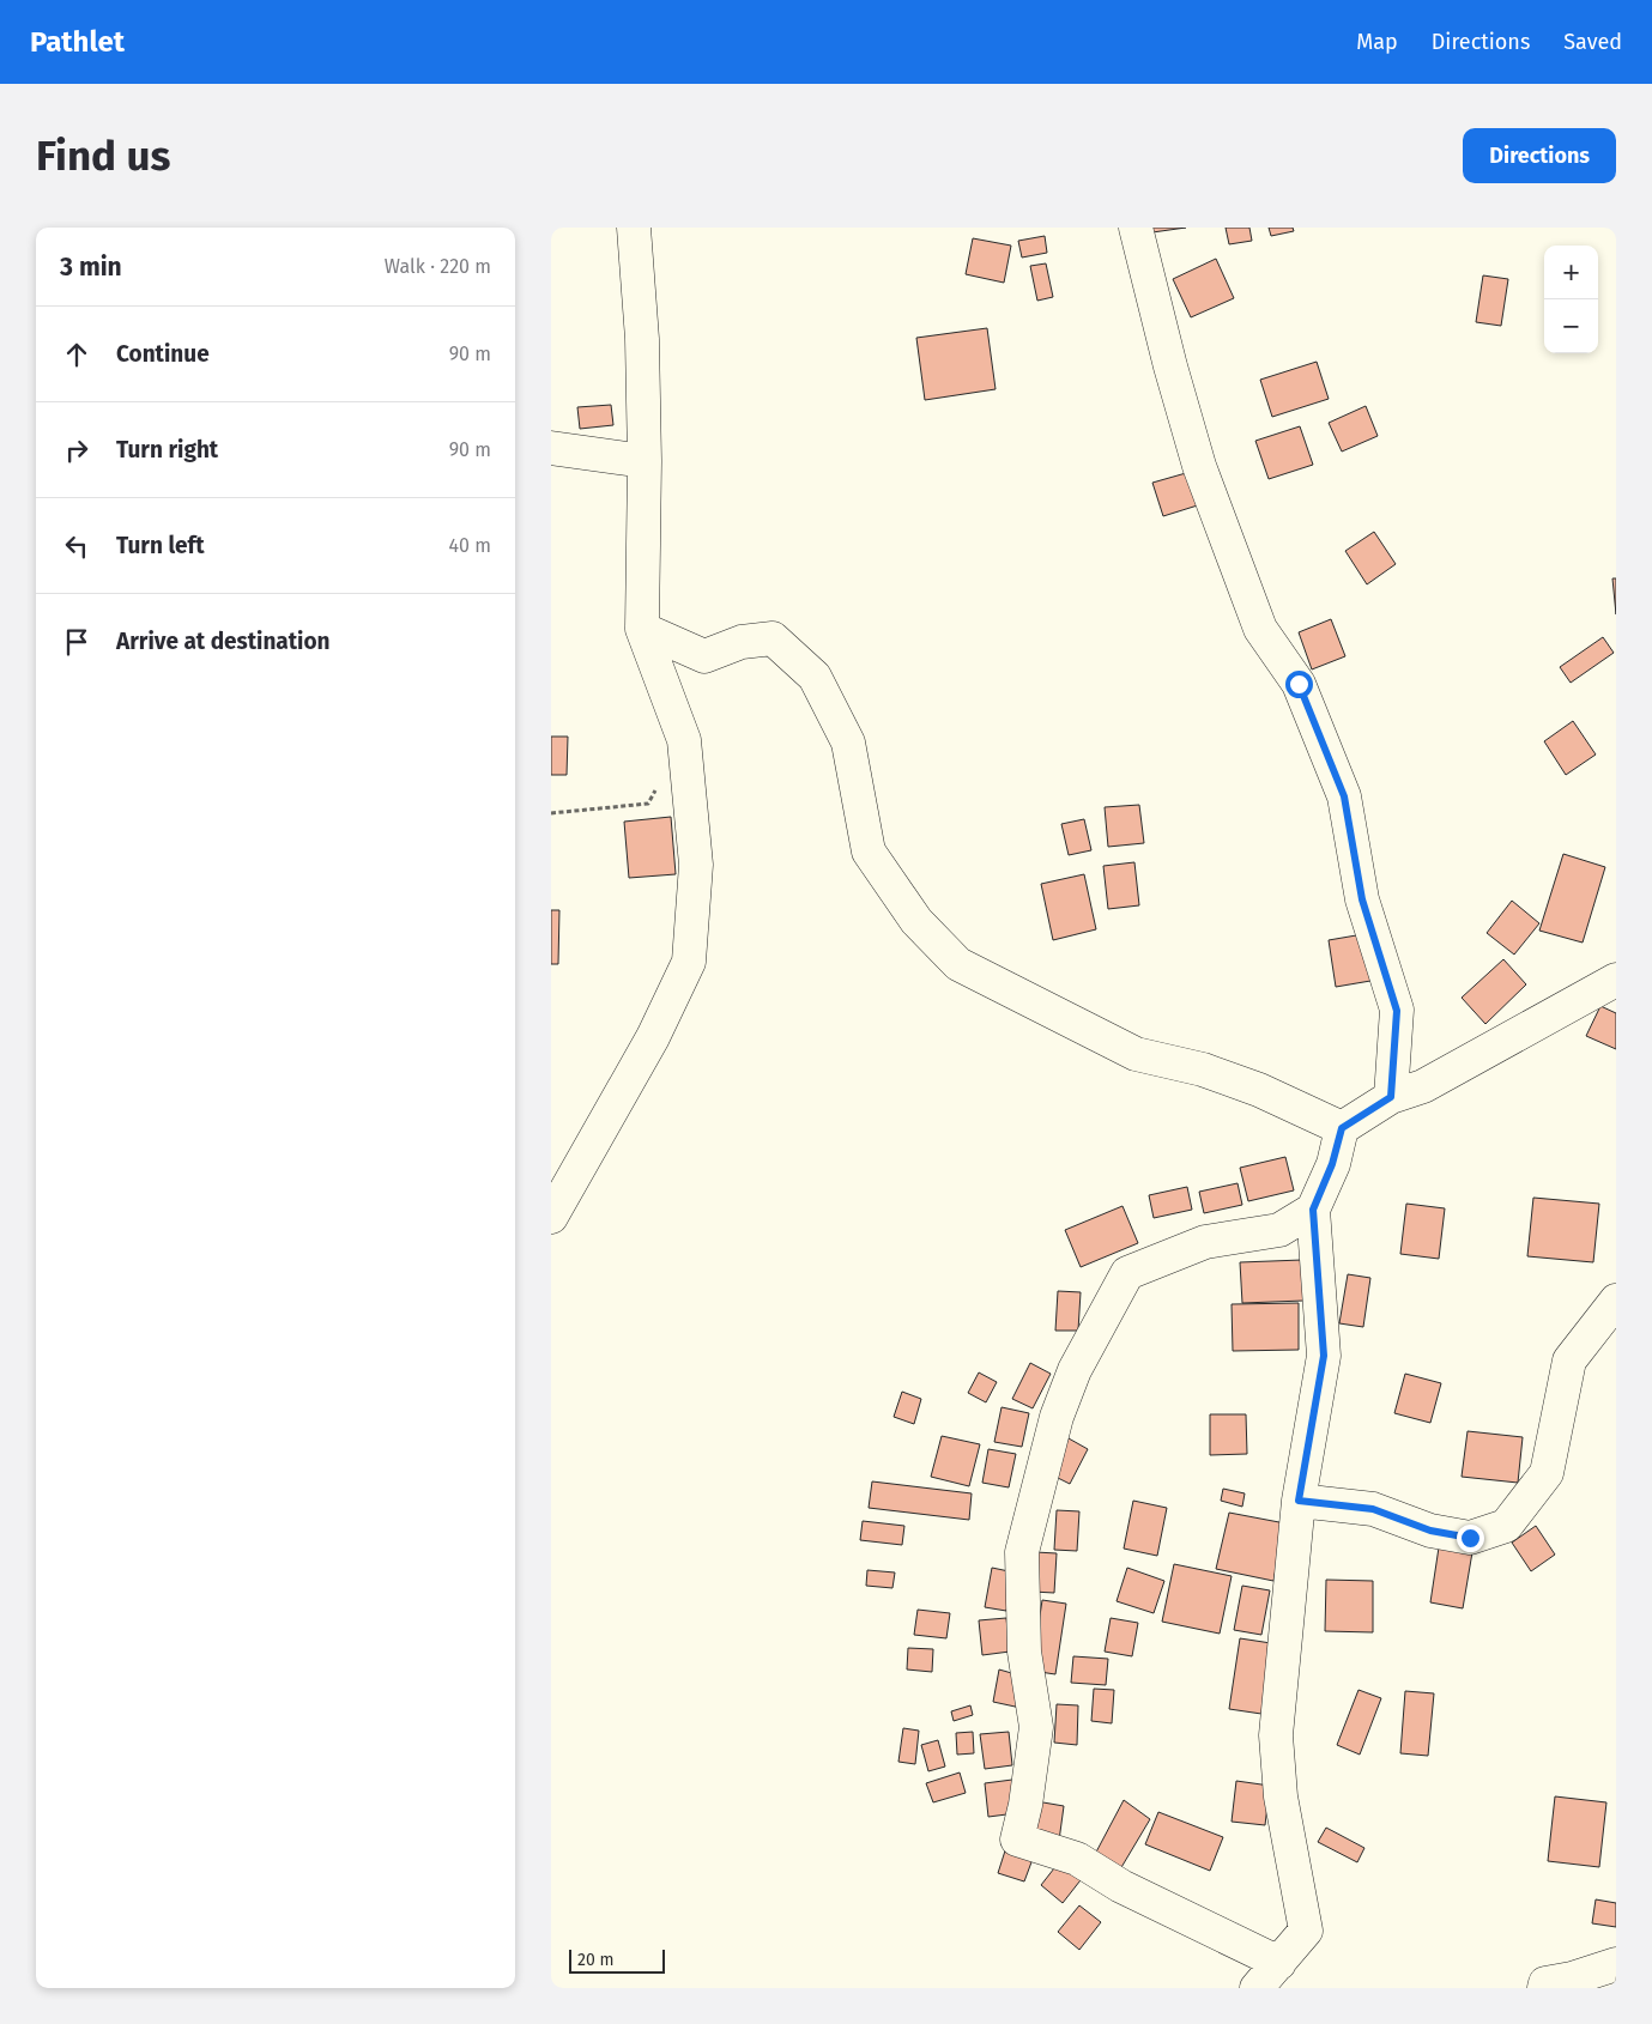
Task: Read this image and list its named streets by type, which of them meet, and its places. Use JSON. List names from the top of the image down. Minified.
{"scale_bar":"20 m","page":{"header":"Pathlet","nav":["Map","Directions","Saved"],"buttons":"Directions","title":"Find us","heading":["3 min","Walk · 220 m"],"map_buttons":["+","−"],"list":[["Continue","90 m"],["Turn right","90 m"],["Turn left","40 m"],"Arrive at destination"],"scale":"20 m"}}
